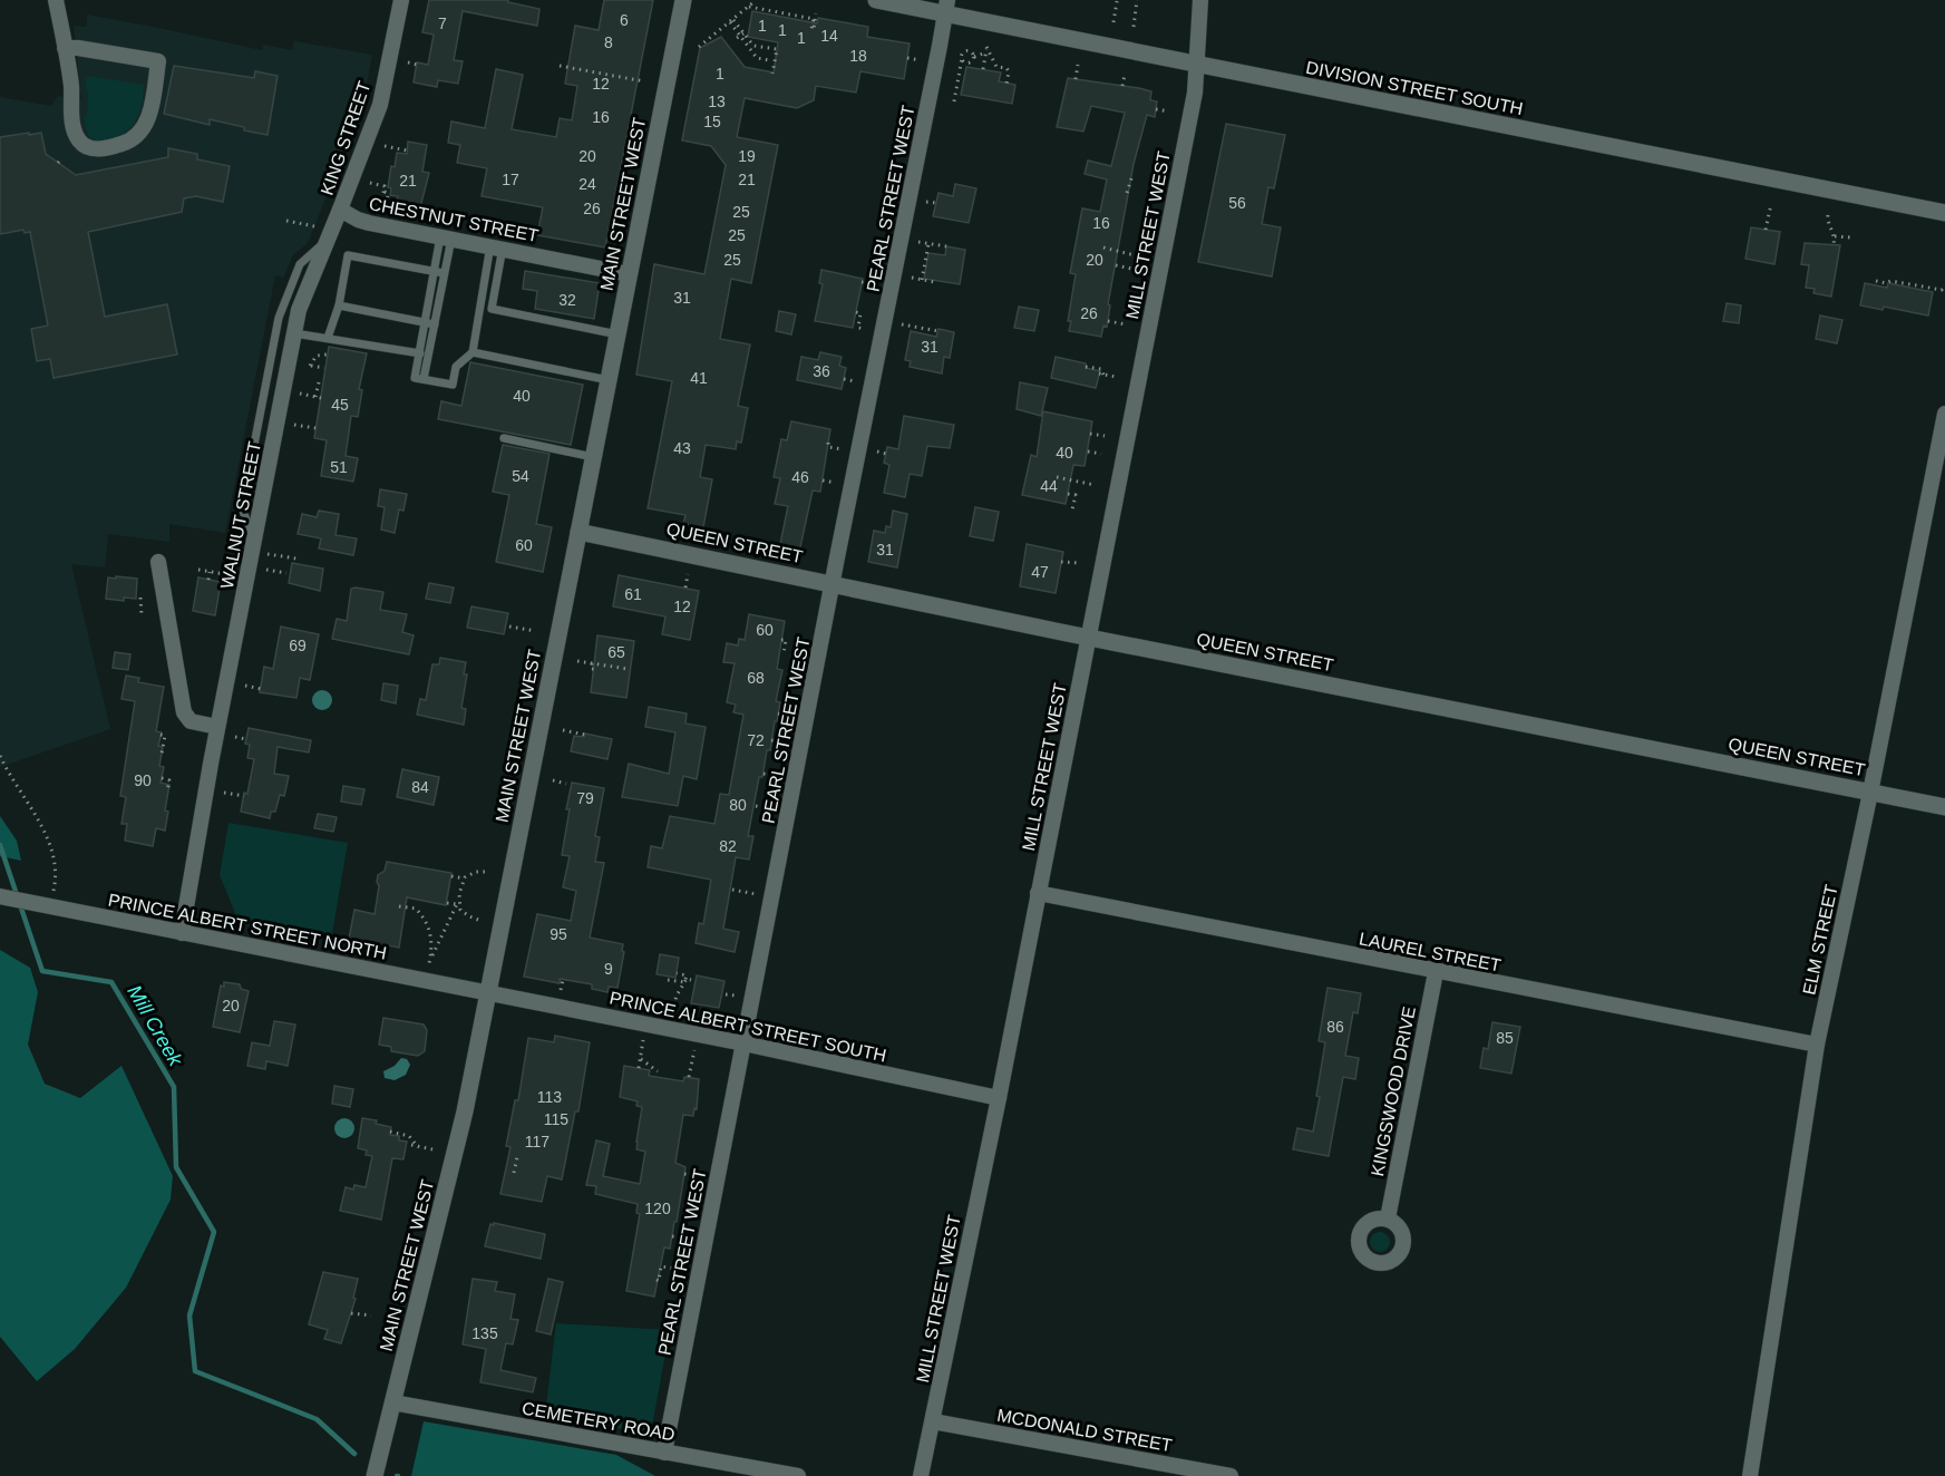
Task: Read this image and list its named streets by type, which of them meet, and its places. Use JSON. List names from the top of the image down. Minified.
{"streets":{"street":["DIVISION STREET SOUTH","KING STREET","PEARL STREET WEST","MAIN STREET WEST","CHESTNUT STREET","MILL STREET WEST","WALNUT STREET","QUEEN STREET","PRINCE ALBERT STREET NORTH","ELM STREET","LAUREL STREET","PRINCE ALBERT STREET SOUTH","KINGSWOOD DRIVE","CEMETERY ROAD","MCDONALD STREET"]},"crossings":[["DIVISION STREET SOUTH","PEARL STREET WEST"],["DIVISION STREET SOUTH","MILL STREET WEST"],["KING STREET","CHESTNUT STREET"],["PEARL STREET WEST","QUEEN STREET"],["PEARL STREET WEST","PRINCE ALBERT STREET SOUTH"],["PEARL STREET WEST","CEMETERY ROAD"],["MAIN STREET WEST","CHESTNUT STREET"],["MAIN STREET WEST","QUEEN STREET"],["MAIN STREET WEST","PRINCE ALBERT STREET NORTH"],["MAIN STREET WEST","PRINCE ALBERT STREET SOUTH"],["MAIN STREET WEST","CEMETERY ROAD"],["MILL STREET WEST","QUEEN STREET"],["MILL STREET WEST","LAUREL STREET"],["MILL STREET WEST","PRINCE ALBERT STREET SOUTH"],["MILL STREET WEST","MCDONALD STREET"],["WALNUT STREET","PRINCE ALBERT STREET NORTH"],["QUEEN STREET","ELM STREET"],["PRINCE ALBERT STREET NORTH","PRINCE ALBERT STREET SOUTH"],["ELM STREET","LAUREL STREET"],["LAUREL STREET","KINGSWOOD DRIVE"]],"water":["Mill Creek"],"house_numbers":["6","7","1","1","14","1","8","18","1","12","13","16","15","20","19","17","21","21","24","56","26","25","16","25","25","20","31","32","26","31","36","41","40","45","43","40","51","54","46","44","60","31","47","61","12","60","69","65","68","72","90","84","79","80","82","95","9","20","86","85","113","115","117","120","135"]}
